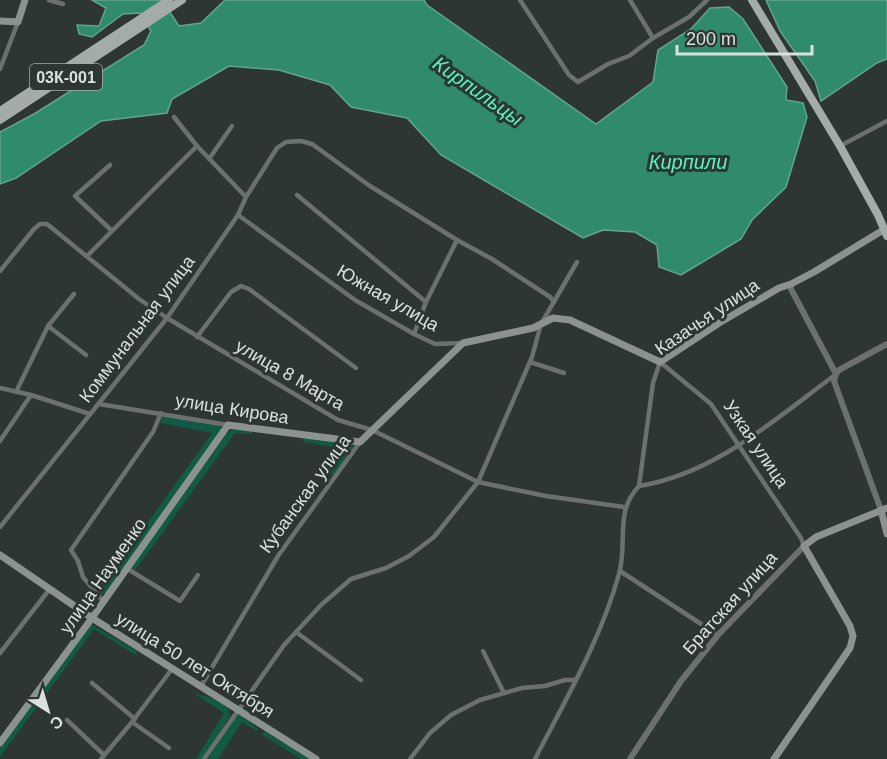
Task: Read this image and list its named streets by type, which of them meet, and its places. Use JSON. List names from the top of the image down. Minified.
{"streets":{"main road":["03К-001","Южная улица","Казачья улица","улица Кирова","Узкая улица","Кубанская улица","улица Науменко","Братская улица","улица 50 лет Октября"],"street":["Коммунальная улица","улица 8 Марта"]},"crossings":[["Южная улица","Коммунальная улица"],["Южная улица","Узкая улица"],["Южная улица","Кубанская улица"],["Казачья улица","улица 8 Марта"],["Казачья улица","Узкая улица"],["Коммунальная улица","улица 8 Марта"],["Коммунальная улица","улица Кирова"],["улица 8 Марта","Кубанская улица"],["улица Кирова","Кубанская улица"],["улица Кирова","улица Науменко"],["Узкая улица","Братская улица"],["Кубанская улица","улица 50 лет Октября"],["улица Науменко","улица 50 лет Октября"]],"water":["Кирпильцы","Кирпили"],"scale_bar":"200 m","north":"bottom right"}
